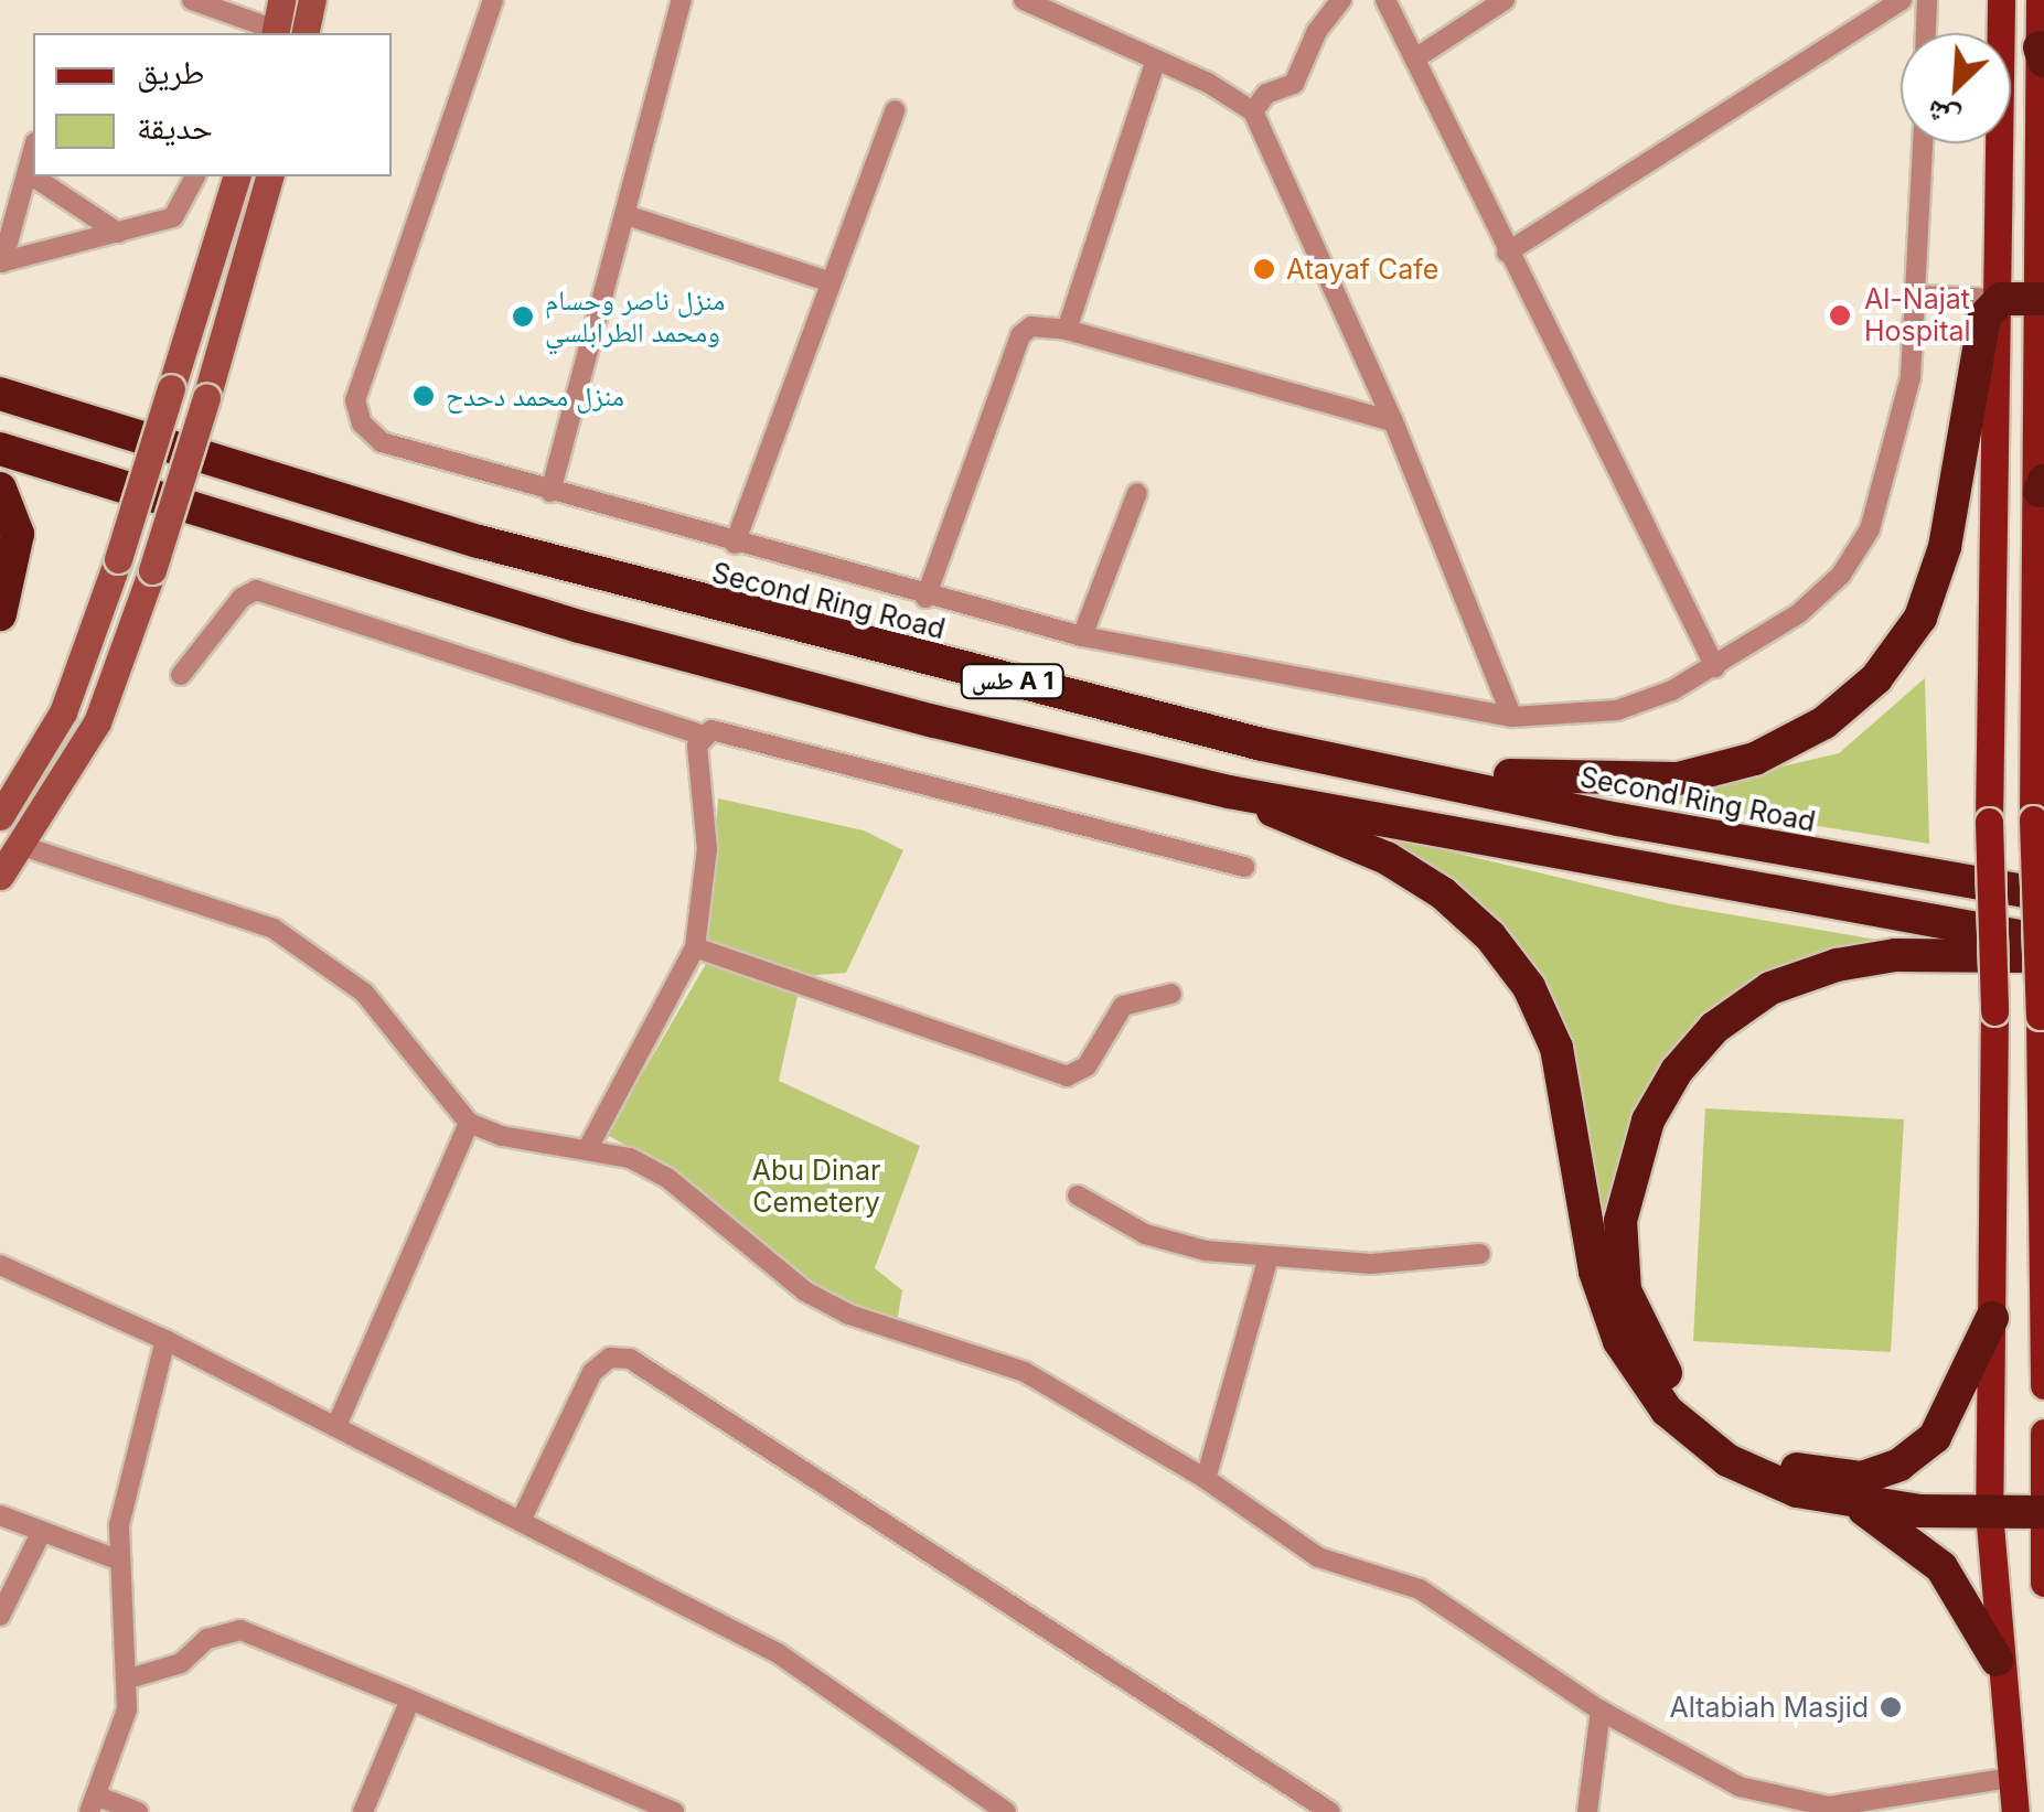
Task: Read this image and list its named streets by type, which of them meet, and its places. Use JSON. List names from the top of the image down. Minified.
{"streets":{"highway":["Second Ring Road","طس A 1"]},"parks":["Abu Dinar Cemetery"],"places":["Atayaf Cafe","Al-Najat Hospital","منزل ناصر وحسام ومحمد الطرابلسي","منزل محمد دحدح","Altabiah Masjid"],"legend":["طريق","حديقة"],"north":"bottom left"}
